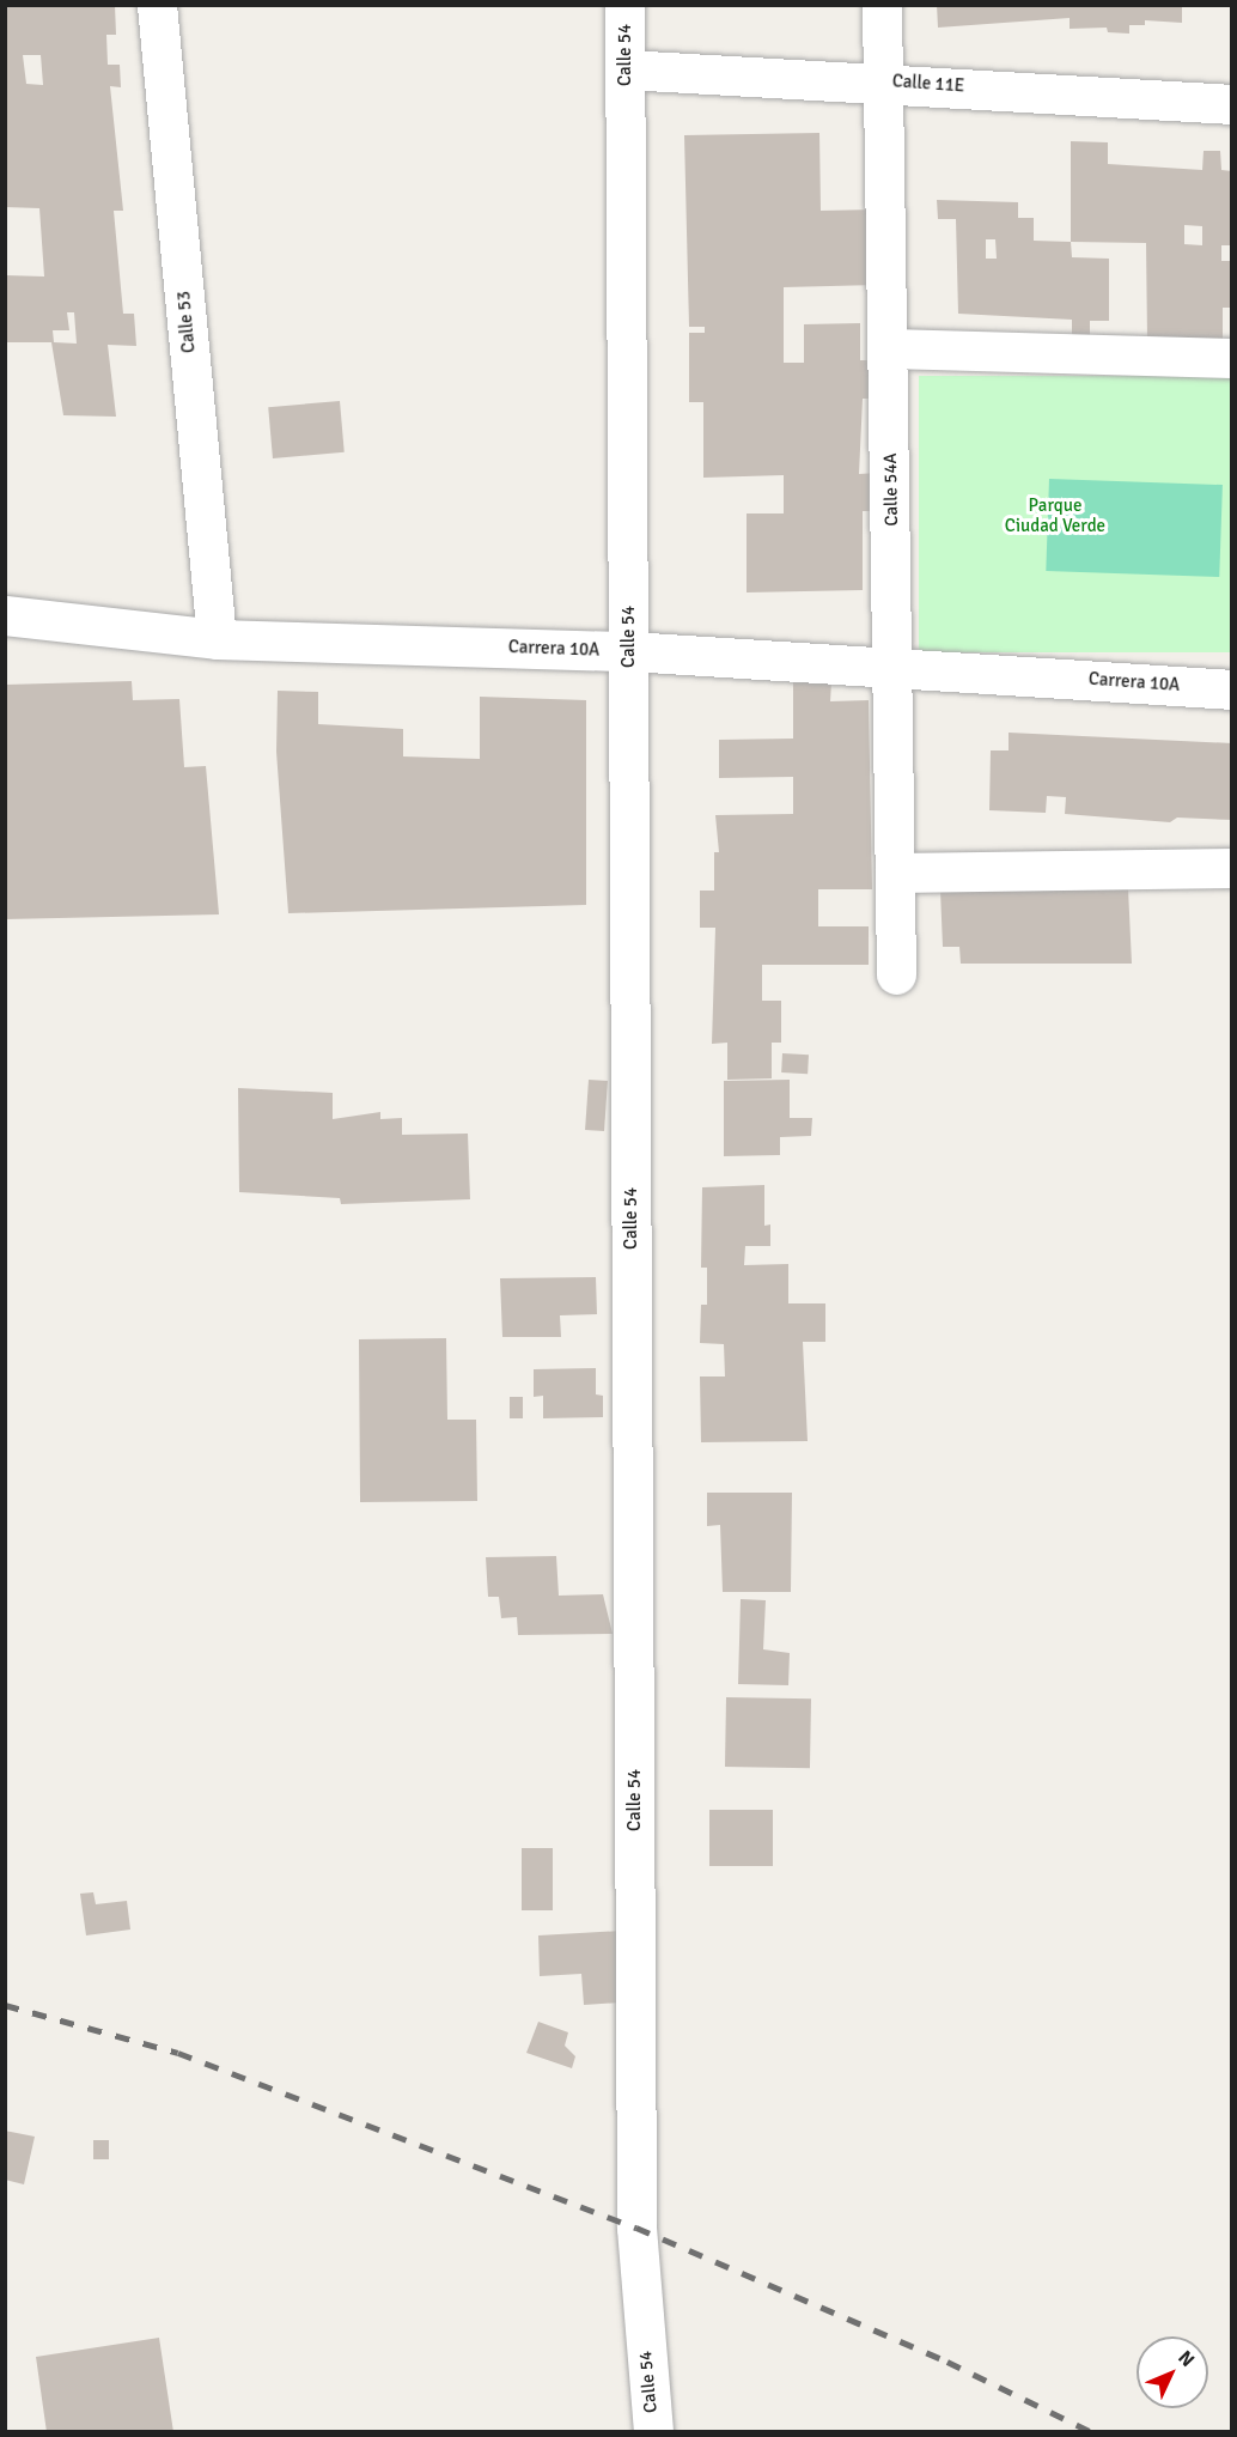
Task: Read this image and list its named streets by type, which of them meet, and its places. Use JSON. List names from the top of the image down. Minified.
{"streets":{"street":["Calle 54","Calle 11E","Calle 53","Calle 54A","Carrera 10A"]},"crossings":[["Calle 54","Calle 11E"],["Calle 54","Carrera 10A"],["Calle 11E","Calle 54A"],["Calle 53","Carrera 10A"],["Calle 54A","Carrera 10A"]],"parks":["Parque Ciudad Verde"],"north":"top right"}
